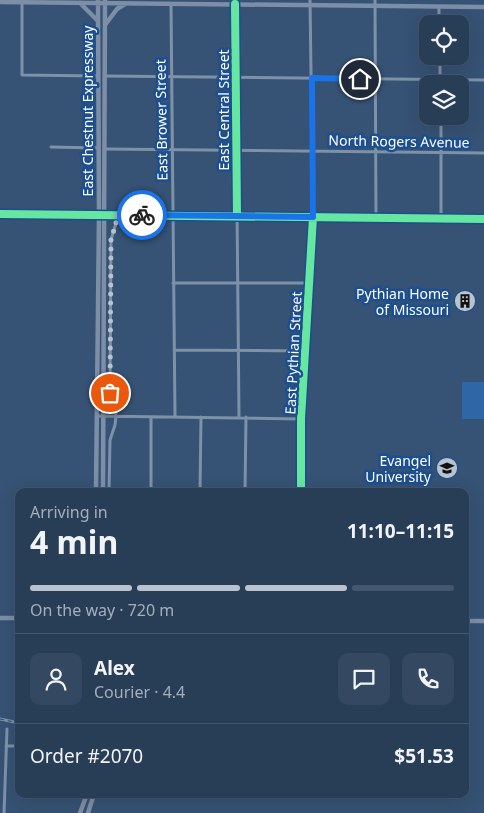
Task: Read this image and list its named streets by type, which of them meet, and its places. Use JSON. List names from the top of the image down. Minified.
{"streets":{"main road":["East Chestnut Expressway"],"street":["East Central Street","East Brower Street","North Rogers Avenue","East Pythian Street"]},"crossings":[["East Central Street","North Rogers Avenue"],["East Chestnut Expressway","North Rogers Avenue"],["East Brower Street","North Rogers Avenue"],["North Rogers Avenue","East Pythian Street"]],"places":{"building":["Pythian Home of Missouri"],"school or university":["Evangel University"]},"page":{"heading":["4 min","Arriving in","11:10–11:15"],"panel":["Alex","Courier · 4.4","Order #2070","$51.53"],"bar":"On the way · 720 m"}}
